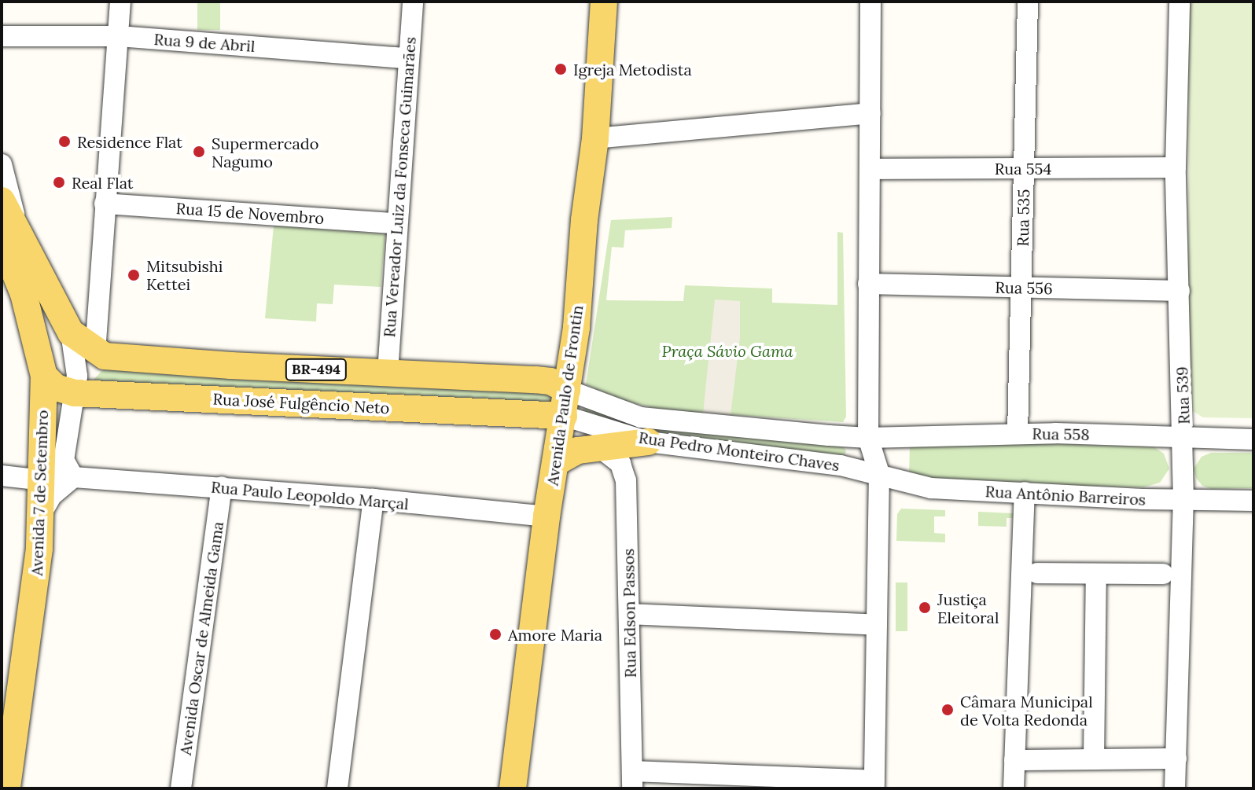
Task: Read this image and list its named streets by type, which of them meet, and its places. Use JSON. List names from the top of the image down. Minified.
{"streets":{"main road":["BR-494","Avenida Paulo de Frontin","Rua José Fulgêncio Neto","Avenida 7 de Setembro"],"street":["Rua 9 de Abril","Rua 554","Rua Vereador Luiz da Fonseca Guimarães","Rua 15 de Novembro","Rua 535","Rua 556","Rua 539","Rua 558","Rua Pedro Monteiro Chaves","Rua Paulo Leopoldo Marçal","Rua Antônio Barreiros","Rua Edson Passos","Avenida Oscar de Almeida Gama"]},"crossings":[["Rua 9 de Abril","Rua Vereador Luiz da Fonseca Guimarães"],["Rua 554","Rua 535"],["Rua 554","Rua 539"],["Rua Vereador Luiz da Fonseca Guimarães","Rua 15 de Novembro"],["Rua Vereador Luiz da Fonseca Guimarães","BR-494"],["Rua 535","Rua 556"],["Rua 535","Rua 558"],["Rua 556","Rua 539"],["BR-494","Avenida Paulo de Frontin"],["BR-494","Rua José Fulgêncio Neto"],["BR-494","Rua Pedro Monteiro Chaves"],["BR-494","Avenida 7 de Setembro"],["Avenida Paulo de Frontin","Rua José Fulgêncio Neto"],["Avenida Paulo de Frontin","Rua Pedro Monteiro Chaves"],["Avenida Paulo de Frontin","Rua Paulo Leopoldo Marçal"],["Rua 539","Rua 558"],["Rua 539","Rua Antônio Barreiros"],["Rua José Fulgêncio Neto","Rua Pedro Monteiro Chaves"],["Rua José Fulgêncio Neto","Avenida 7 de Setembro"],["Rua 558","Rua Pedro Monteiro Chaves"],["Rua Pedro Monteiro Chaves","Rua Antônio Barreiros"],["Avenida 7 de Setembro","Rua Paulo Leopoldo Marçal"],["Rua Paulo Leopoldo Marçal","Avenida Oscar de Almeida Gama"]],"parks":["Praça Sávio Gama"],"places":["Igreja Metodista","Residence Flat","Supermercado Nagumo","Real Flat","Mitsubishi Kettei","Justiça Eleitoral","Amore Maria","Câmara Municipal de Volta Redonda"]}
